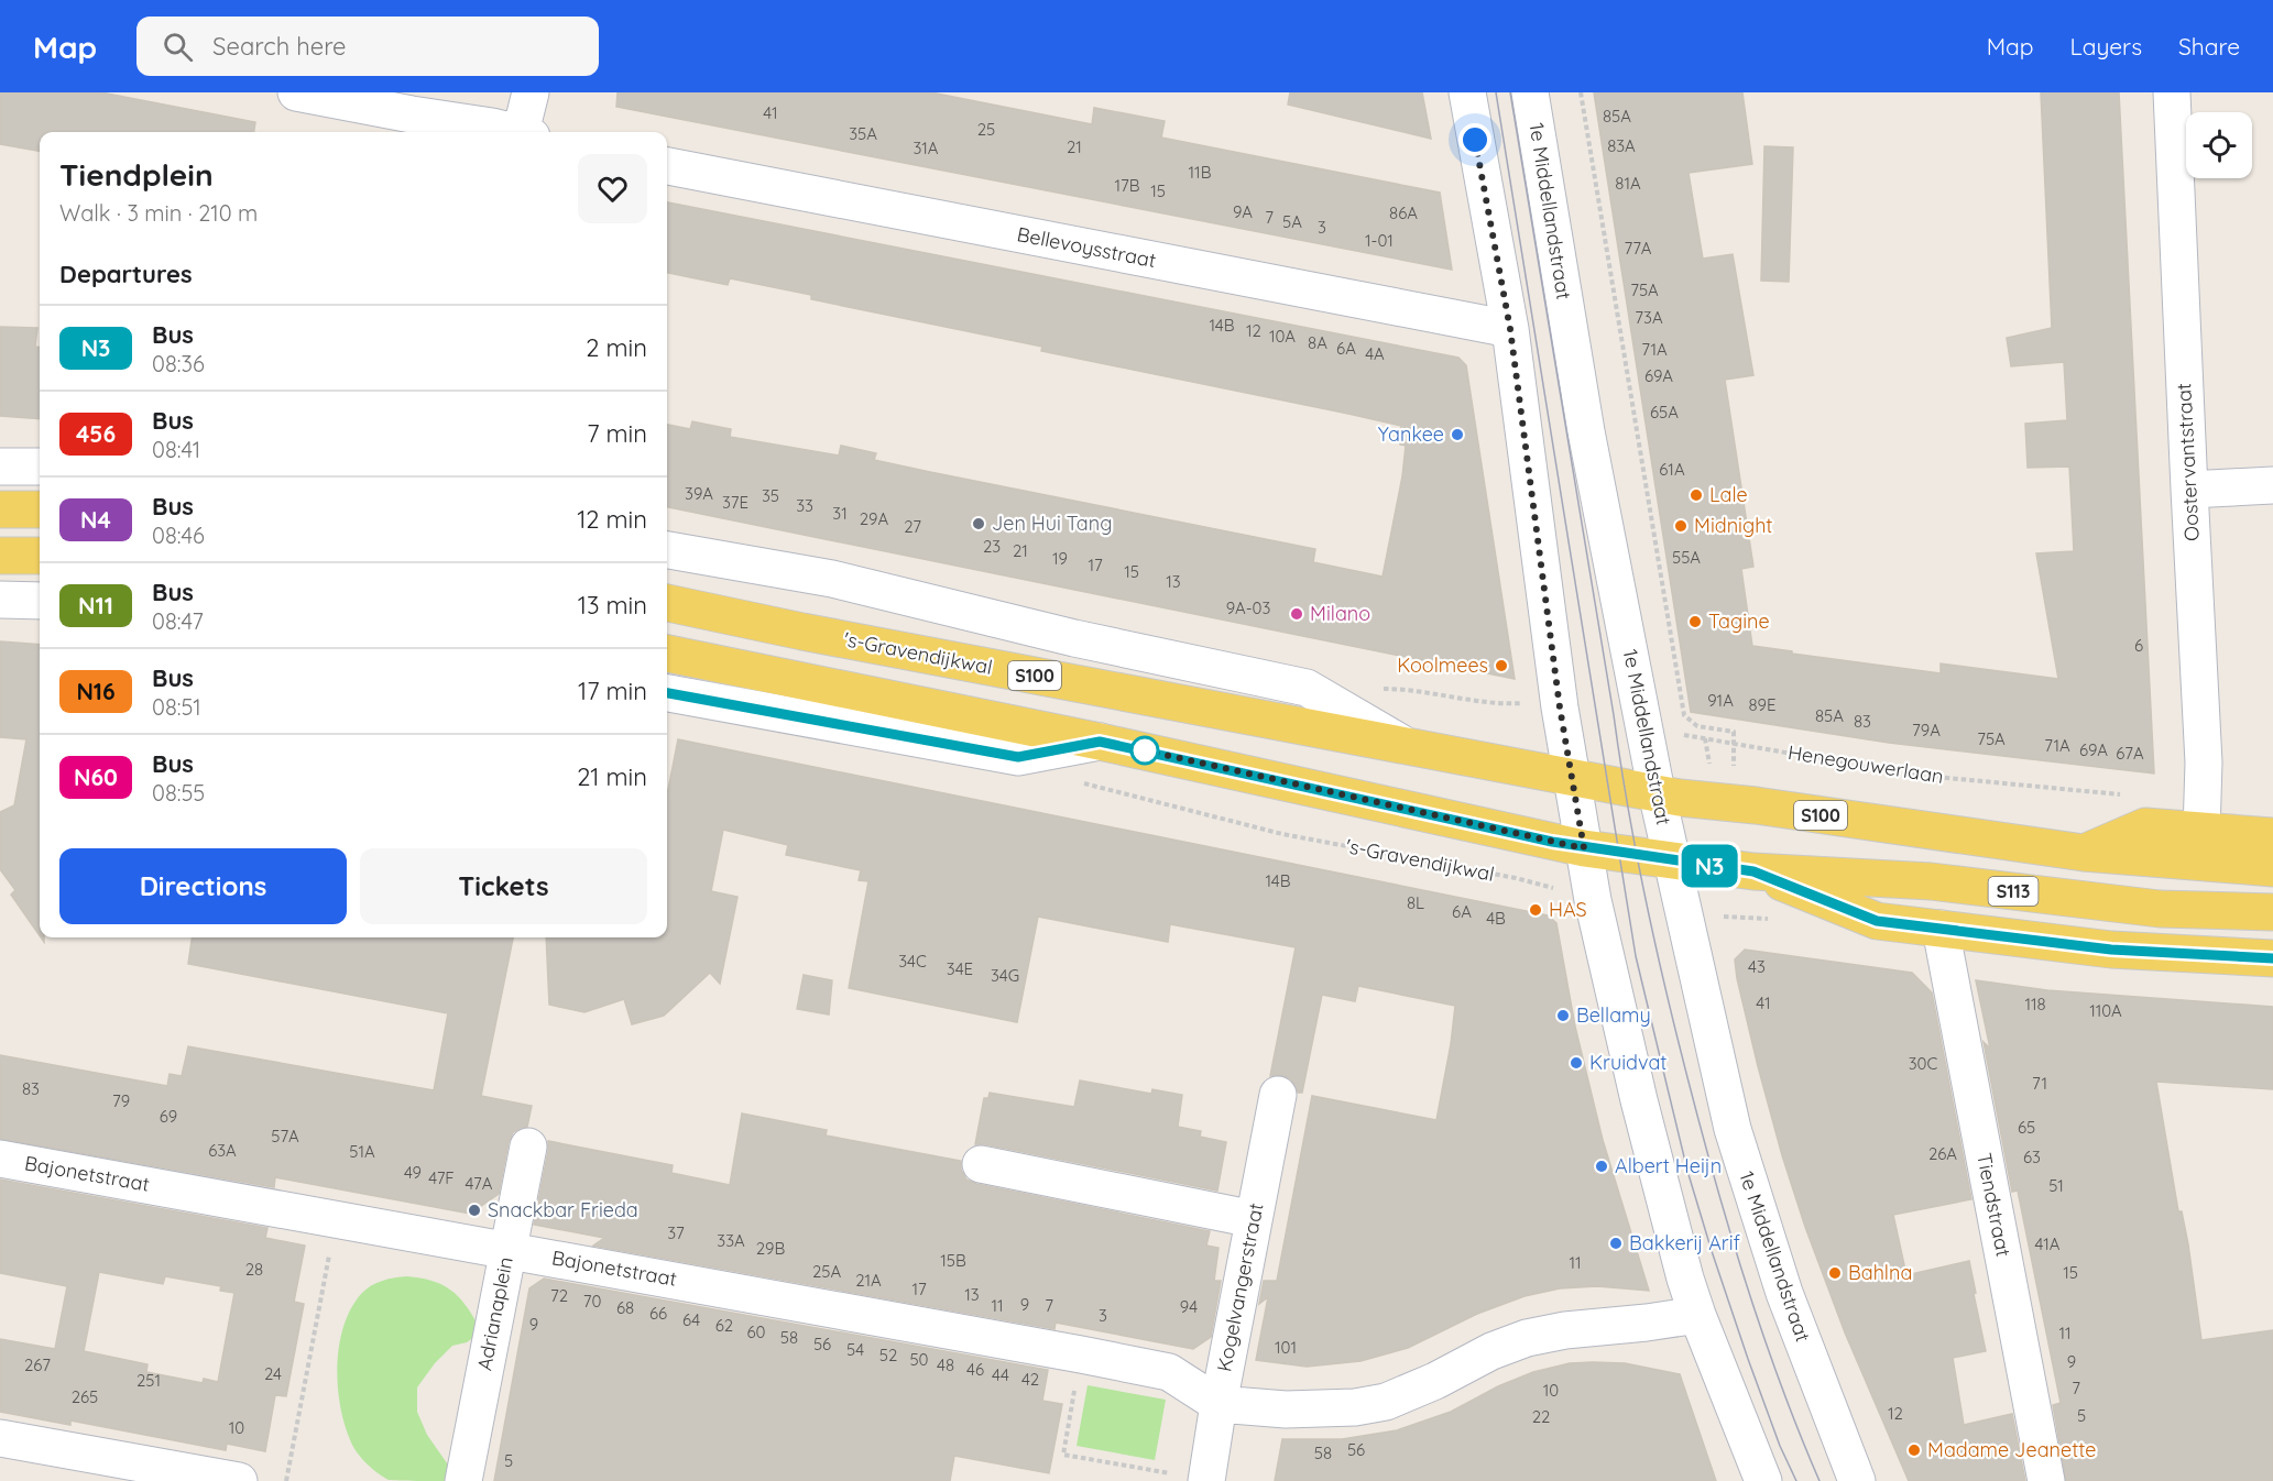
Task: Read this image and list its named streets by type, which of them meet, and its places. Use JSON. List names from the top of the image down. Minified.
{"streets":{"main road":["'s-Gravendijkwal","S100","S113"],"street":["1e Middellandstraat","Bellevoysstraat","Oostervantstraat","Bajonetstraat","Tiendstraat","Kogelvangerstraat","Adrianaplein"],"path":["Henegouwerlaan"]},"crossings":[["1e Middellandstraat","'s-Gravendijkwal"],["1e Middellandstraat","S100"],["1e Middellandstraat","Henegouwerlaan"],["'s-Gravendijkwal","S100"],["Bajonetstraat","Kogelvangerstraat"],["Bajonetstraat","Adrianaplein"]],"places":["Yankee","Lale","Jen Hui Tang","Midnight","Milano","Tagine","Koolmees","HAS","Bellamy","Kruidvat","Albert Heijn","Snackbar Frieda","Bakkerij Arif","Bahlna","Madame Jeanette"],"lines":["bus line N3"],"house_numbers":["41","85A","25","35A","83A","21","31A","11B","81A","17B","15","9A","86A","7","5A","3","1-01","77A","75A","73A","14B","12","10A","8A","6A","71A","4A","69A","65A","61A","39A","35","37E","33","31","29A","27","23","21","55A","19","17","15","13","9A-03","6","91A","89E","85A","83","79A","75A","71A","69A","67A","14B","8L","6A","4B","34C","43","34E","34G","41","118","110A","30C","71","83","79","69","65","57A","63A","51A","26A","63","49","47F","47A","51","37","33A","41A","29B","15B","11","28","25A","15","21A","17","13","72","70","9","11","7","94","68","66","3","64","9","62","60","11","58","56","101","54","52","50","9","267","48","46","24","44","42","251","7","10","265","12","5","22","10","56","58","5"],"page":{"header":"Map","search":"Search here","nav":["Map","Layers","Share"],"on_map":"N3","heading":[["Tiendplein","Walk · 3 min · 210 m"],"Departures"],"list":[{"mark":"N3","name":"Bus","note":"08:36","value":"2 min"},{"mark":"456","name":"Bus","note":"08:41","value":"7 min"},{"mark":"N4","name":"Bus","note":"08:46","value":"12 min"},{"mark":"N11","name":"Bus","note":"08:47","value":"13 min"},{"mark":"N16","name":"Bus","note":"08:51","value":"17 min"},{"mark":"N60","name":"Bus","note":"08:55","value":"21 min"}],"buttons":["Directions","Tickets"]}}
